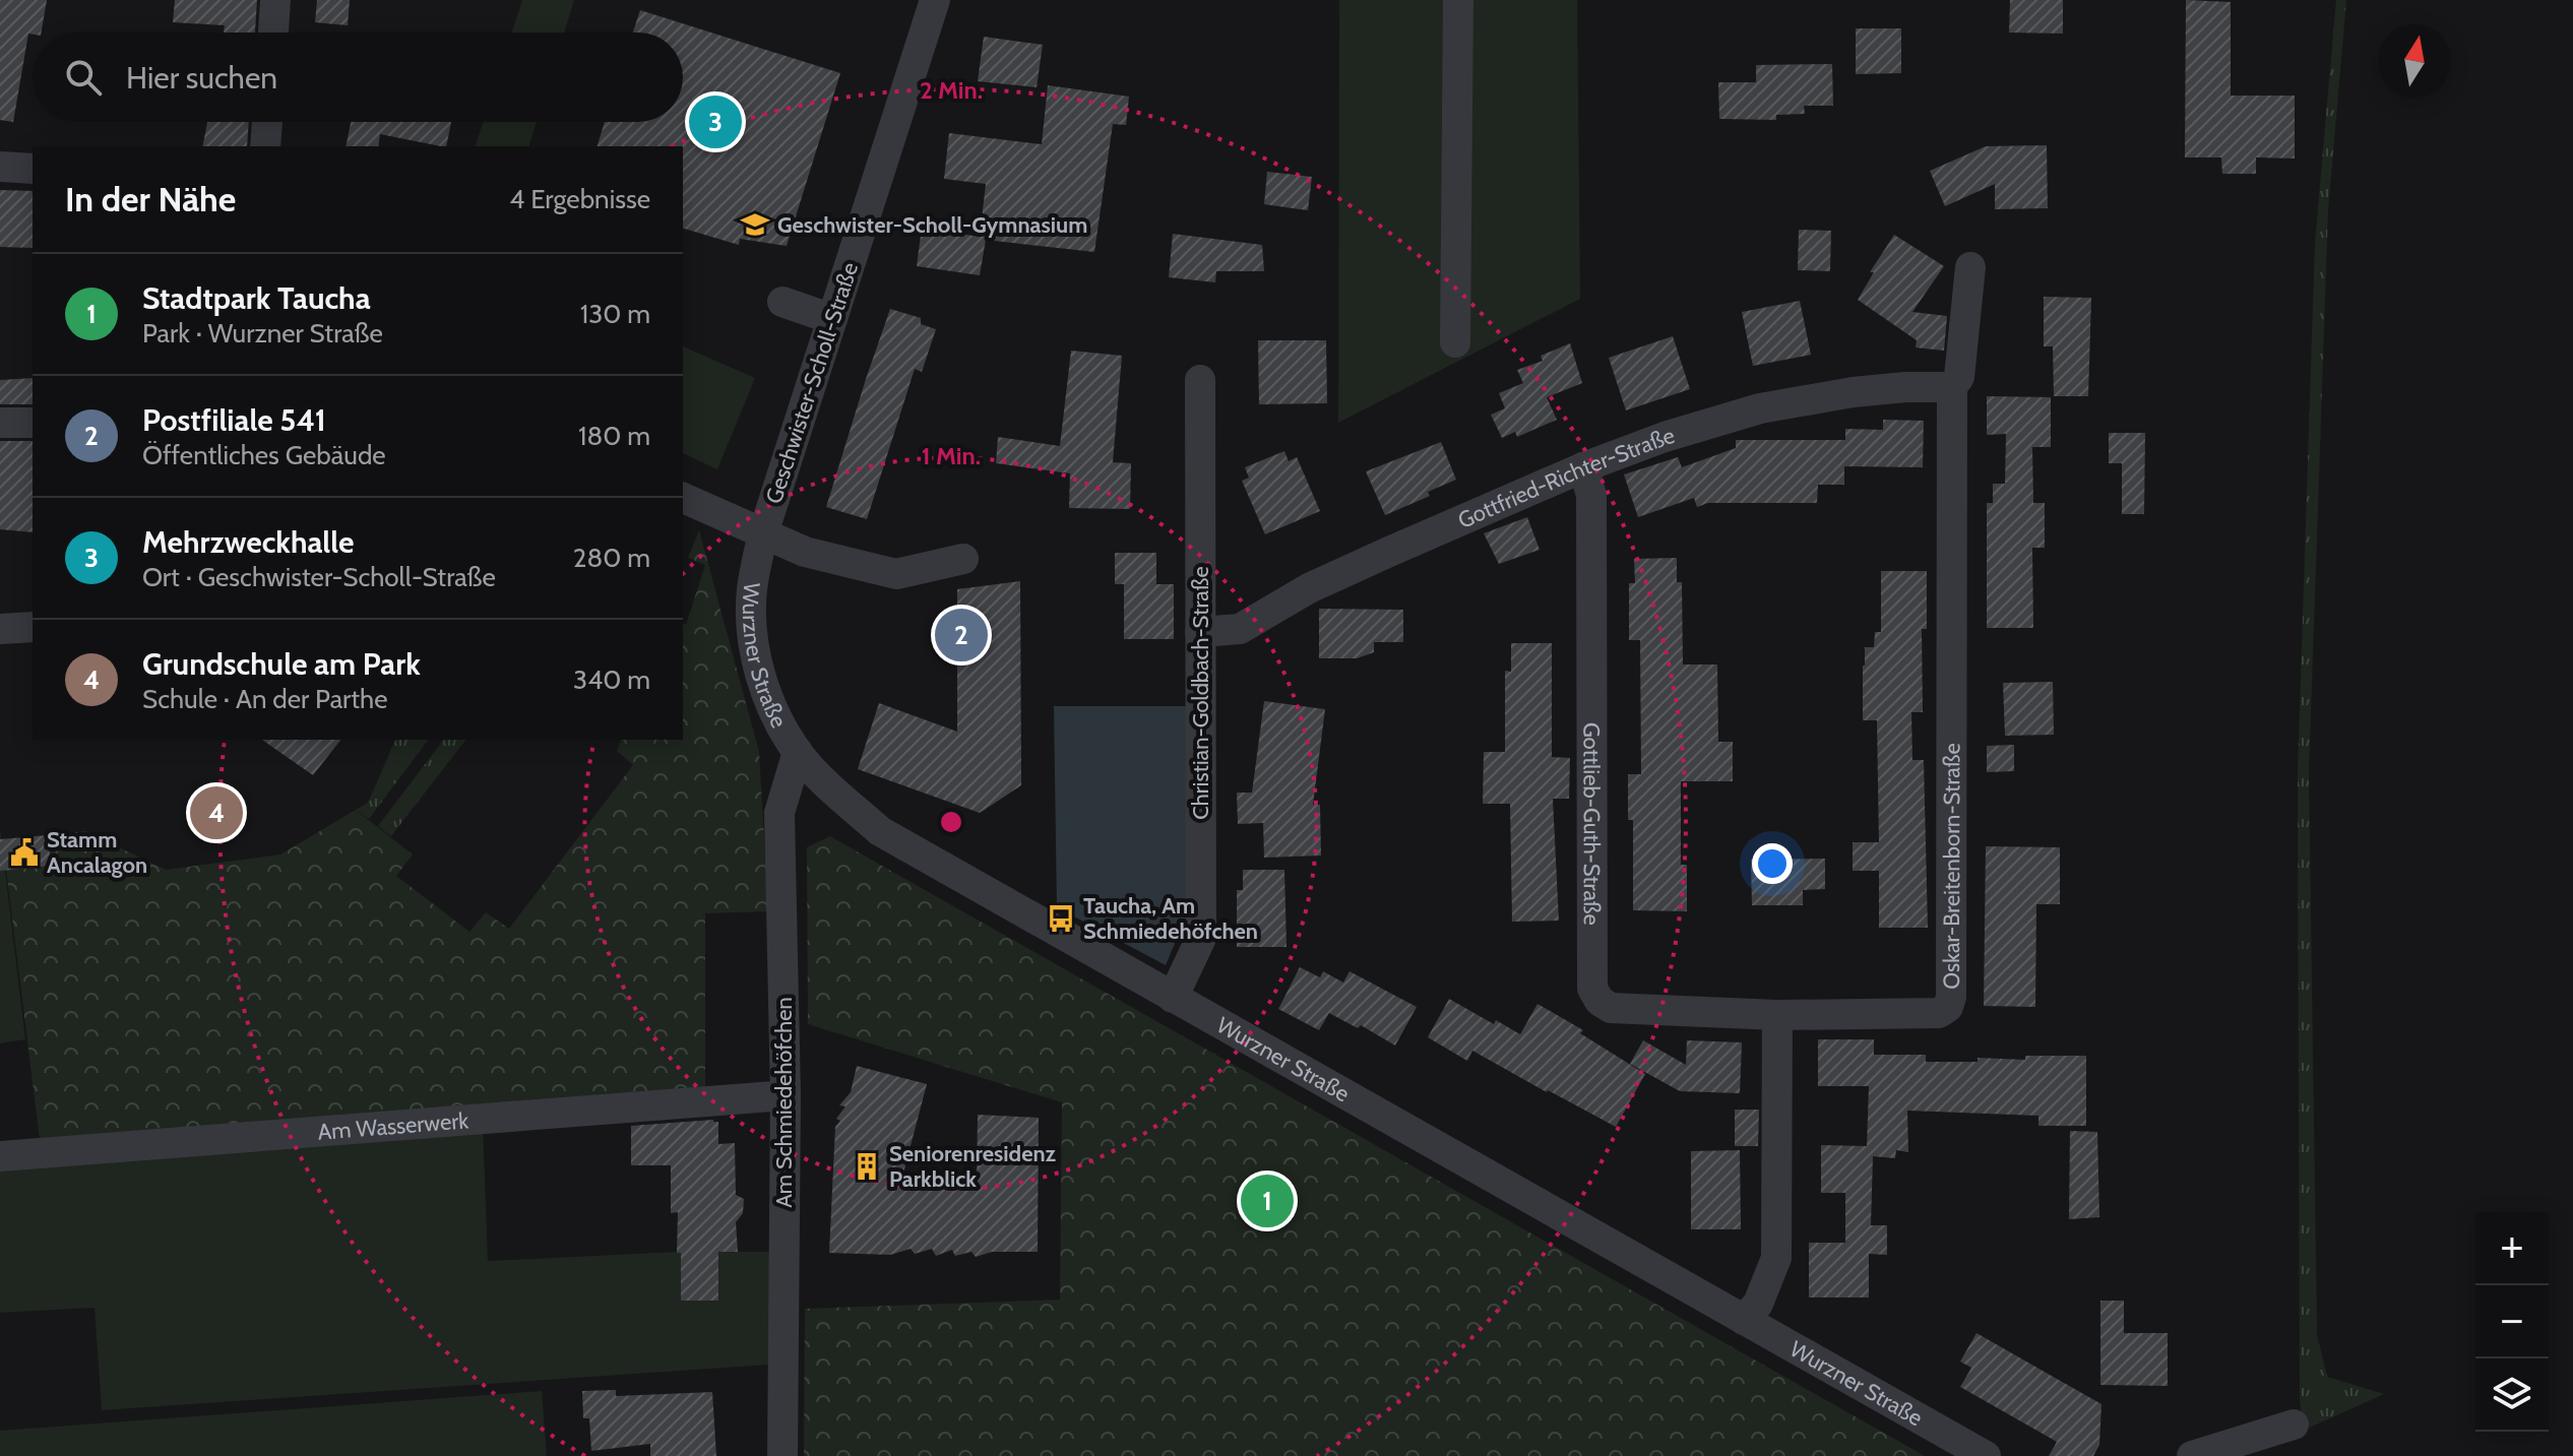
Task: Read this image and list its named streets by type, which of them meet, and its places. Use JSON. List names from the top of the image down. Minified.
{"streets":{"street":["Geschwister-Scholl-Straße","Gottfried-Richter-Straße","Wurzner Straße","Christian-Goldbach-Straße","Gottlieb-Guth-Straße","Oskar-Breitenborn-Straße","Am Schmiedehöfchen","Am Wasserwerk"]},"crossings":[["Geschwister-Scholl-Straße","Wurzner Straße"],["Gottfried-Richter-Straße","Christian-Goldbach-Straße"],["Gottfried-Richter-Straße","Gottlieb-Guth-Straße"],["Gottfried-Richter-Straße","Oskar-Breitenborn-Straße"],["Wurzner Straße","Christian-Goldbach-Straße"],["Wurzner Straße","Am Schmiedehöfchen"],["Gottlieb-Guth-Straße","Oskar-Breitenborn-Straße"],["Am Schmiedehöfchen","Am Wasserwerk"]],"places":{"school or university":["Geschwister-Scholl-Gymnasium"],"public building":["Stamm Ancalagon"],"bus stop":["Taucha, Am Schmiedehöfchen"],"building":["Seniorenresidenz Parkblick"]},"north":"top","page":{"search":"Hier suchen","pins":["3","2","4","1"],"heading":["In der Nähe","4 Ergebnisse"],"list":[{"mark":"1","name":"Stadtpark Taucha","note":"Park · Wurzner Straße","value":"130 m"},{"mark":"2","name":"Postfiliale 541","note":"Öffentliches Gebäude","value":"180 m"},{"mark":"3","name":"Mehrzweckhalle","note":"Ort · Geschwister-Scholl-Straße","value":"280 m"},{"mark":"4","name":"Grundschule am Park","note":"Schule · An der Parthe","value":"340 m"}],"map_buttons":["+","−"]},"rings":["2 Min.","1 Min."]}
